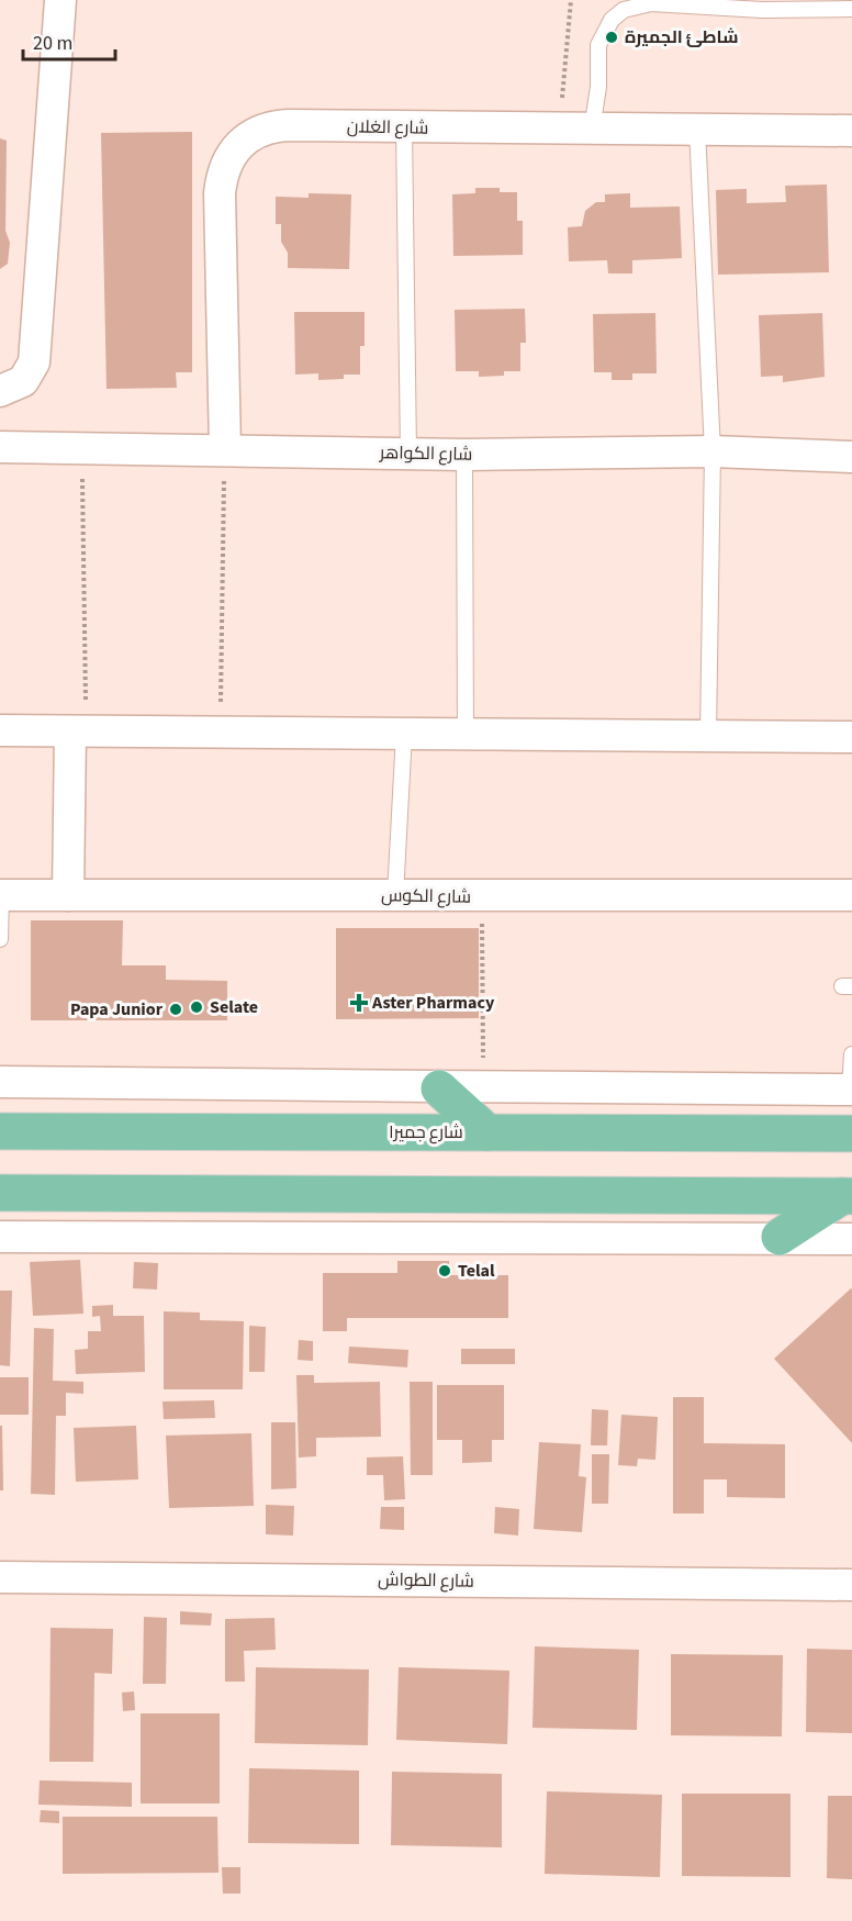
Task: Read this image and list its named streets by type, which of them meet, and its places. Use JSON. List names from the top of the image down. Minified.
{"streets":{"main road":["شارع جميرا"],"street":["شارع الغلان","شارع الكواهر","شارع الكوس","شارع الطواش"]},"crossings":[["شارع الغلان","شارع الكواهر"]],"places":{"other":["شاطئ الجميرة","Selate","Papa Junior","Telal"],"health":["Aster Pharmacy"]},"scale_bar":"20 m"}
